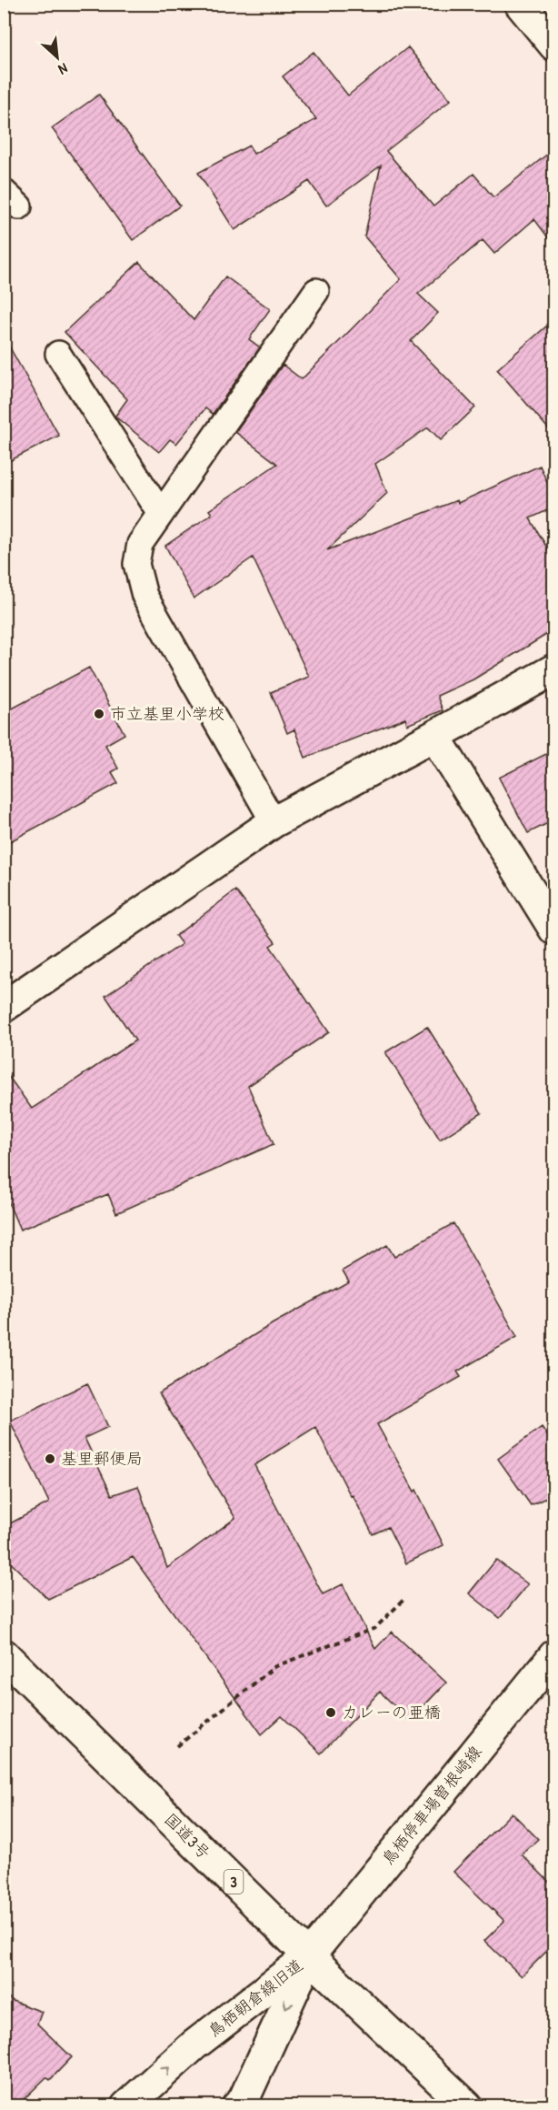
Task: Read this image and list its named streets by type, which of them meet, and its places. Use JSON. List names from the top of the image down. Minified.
{"streets":{"main road":["鳥栖停車場曽根崎線","国道3号","3","鳥栖朝倉線旧道"]},"crossings":[["鳥栖停車場曽根崎線","国道3号"],["鳥栖停車場曽根崎線","鳥栖朝倉線旧道"],["国道3号","鳥栖朝倉線旧道"]],"places":["市立基里小学校","基里郵便局","カレーの亜橋"],"north":"bottom right"}
